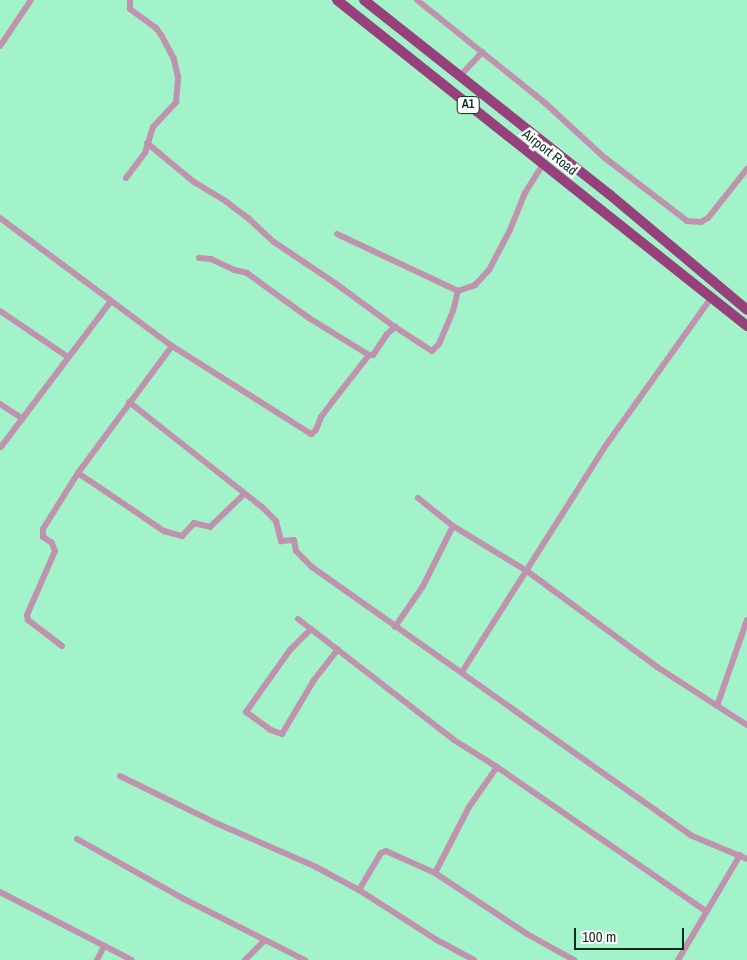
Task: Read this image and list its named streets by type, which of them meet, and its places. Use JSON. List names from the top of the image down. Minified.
{"streets":{"highway":["A1","Airport Road"]},"scale_bar":"100 m"}
